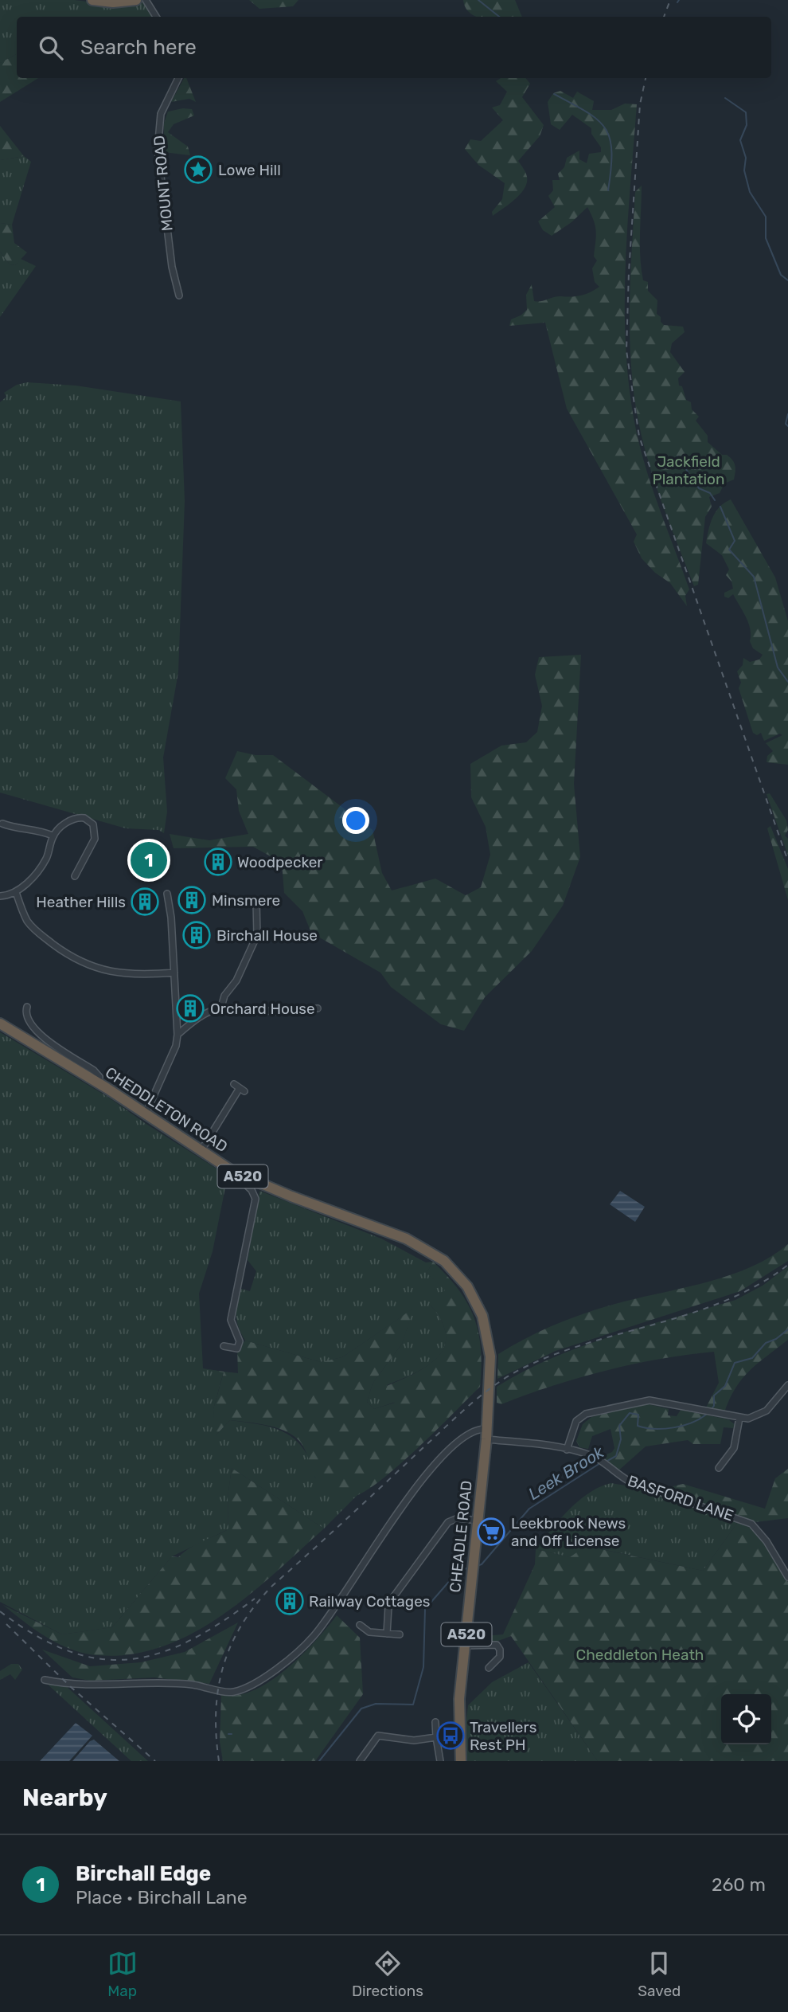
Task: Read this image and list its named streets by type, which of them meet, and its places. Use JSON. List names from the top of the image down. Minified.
{"streets":{"highway":["CHEDDLETON ROAD","A520","CHEADLE ROAD"],"street":["MOUNT ROAD","BASFORD LANE"]},"crossings":[["CHEDDLETON ROAD","CHEADLE ROAD"],["BASFORD LANE","CHEADLE ROAD"]],"water":["Leek Brook"],"parks":["Jackfield Plantation","Cheddleton Heath"],"places":{"place":["Lowe Hill"],"building":["Woodpecker","Minsmere","Heather Hills","Birchall House","Orchard House","Railway Cottages"],"supermarket":["Leekbrook News and Off License"],"bus stop":["Travellers Rest PH"]},"page":{"search":"Search here","pins":"1","heading":"Nearby","list":[{"mark":"1","name":"Birchall Edge","note":"Place · Birchall Lane","value":"260 m"}],"nav":["Map","Directions","Saved"]}}
